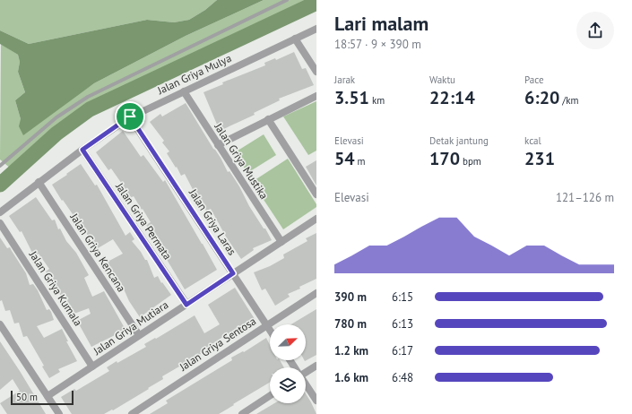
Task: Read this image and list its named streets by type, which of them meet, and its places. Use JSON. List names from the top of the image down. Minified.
{"streets":{"street":["Jalan Griya Mulya","Jalan Griya Mustika","Jalan Griya Permata","Jalan Griya Laras","Jalan Griya Kencana","Jalan Griya Kumala","Jalan Griya Mutiara","Jalan Griya Sentosa"]},"crossings":[["Jalan Griya Mulya","Jalan Griya Mustika"],["Jalan Griya Mulya","Jalan Griya Permata"],["Jalan Griya Mulya","Jalan Griya Laras"],["Jalan Griya Mulya","Jalan Griya Kencana"],["Jalan Griya Mustika","Jalan Griya Mutiara"],["Jalan Griya Permata","Jalan Griya Mutiara"],["Jalan Griya Laras","Jalan Griya Mutiara"],["Jalan Griya Laras","Jalan Griya Sentosa"],["Jalan Griya Kencana","Jalan Griya Mutiara"],["Jalan Griya Kumala","Jalan Griya Mutiara"]],"scale_bar":"50 m","north":"top right","page":{"heading":["Lari malam","18:57 · 9 × 390 m"],"stats":[["Jarak","3.51 km"],["Waktu","22:14"],["Pace","6:20 /km"],["Elevasi","54 m"],["Detak jantung","170 bpm"],["kcal","231"]],"chart":["Elevasi","121–126 m"],"list":[{"name":"390 m","note":"6:15"},{"name":"780 m","note":"6:13"},{"name":"1.2 km","note":"6:17"},{"name":"1.6 km","note":"6:48"}],"scale":"50 m"}}
